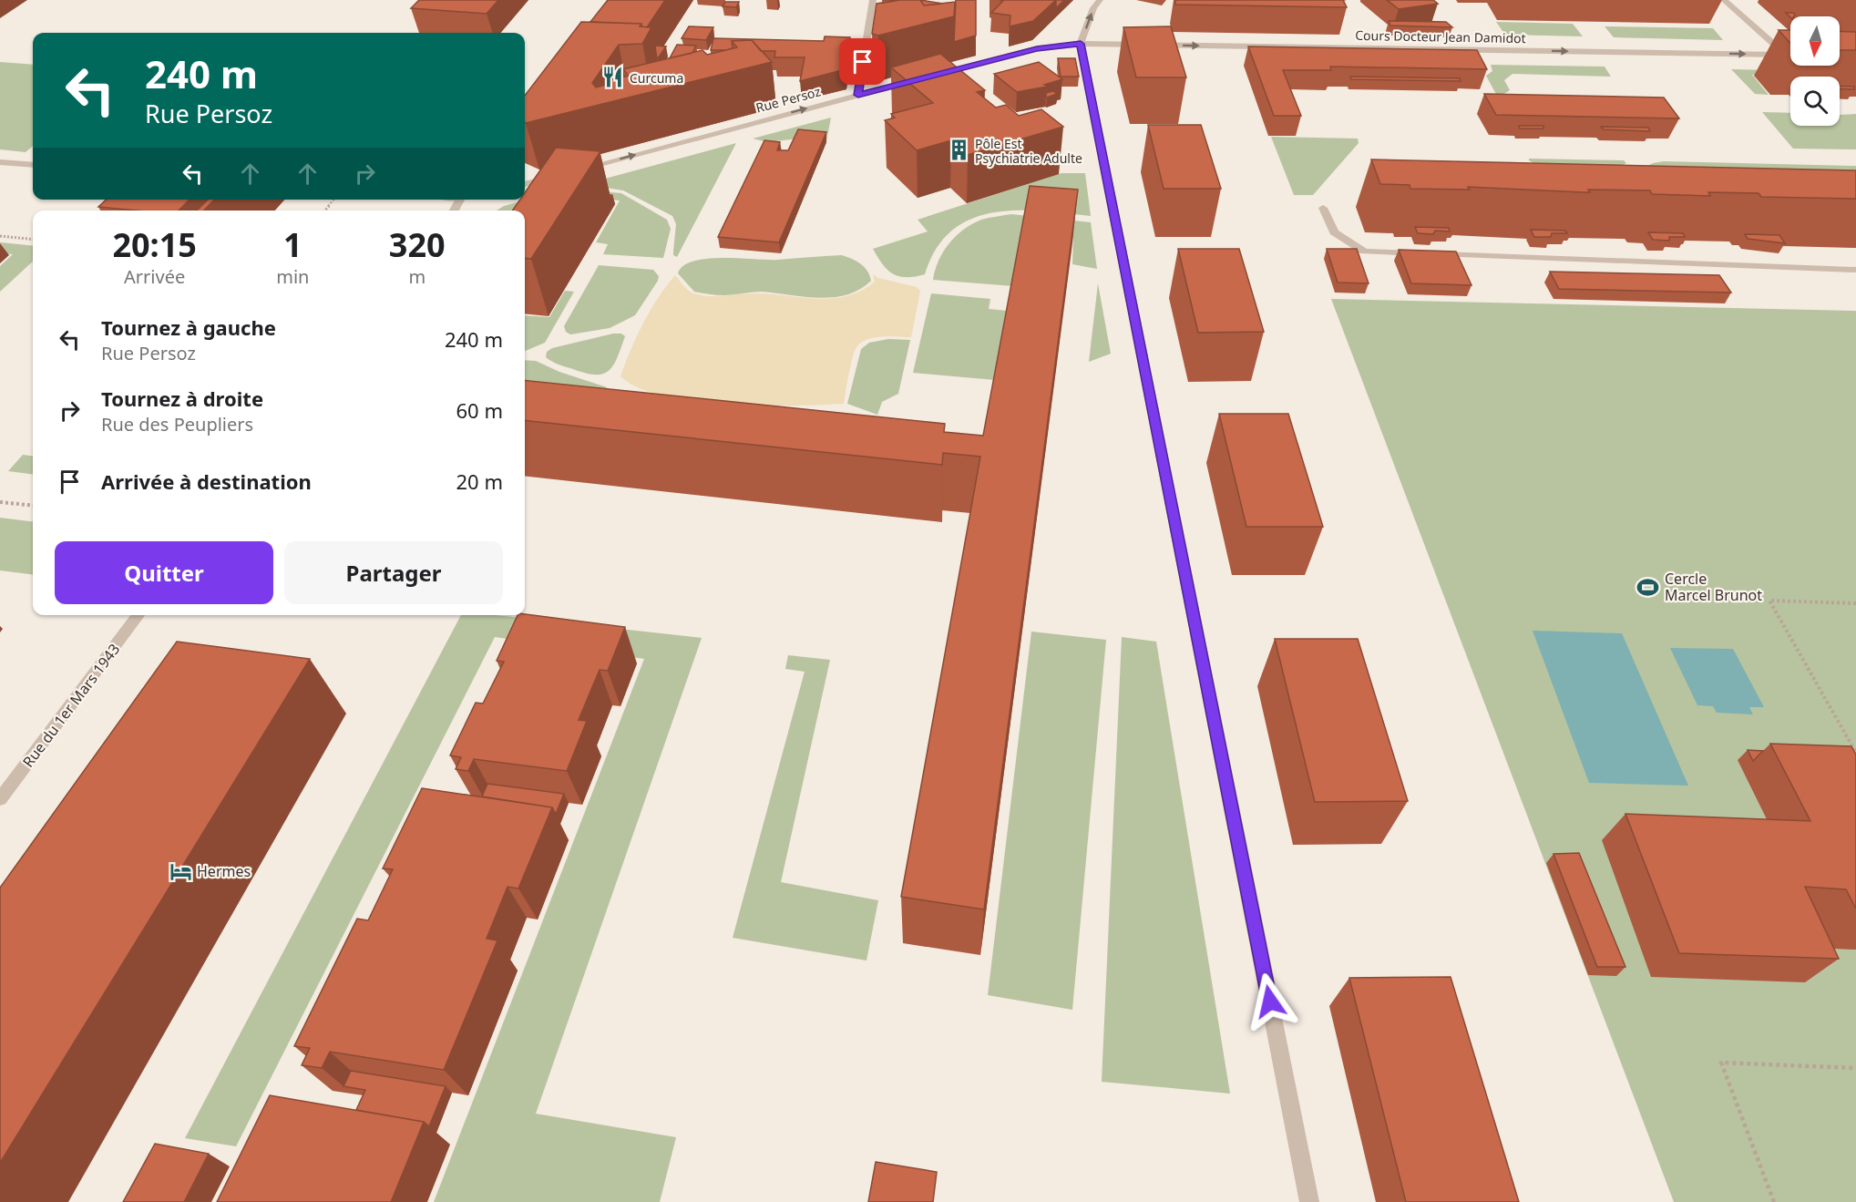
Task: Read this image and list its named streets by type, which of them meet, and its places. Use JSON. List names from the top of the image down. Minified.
{"streets":{"street":["Cours Docteur Jean Damidot","Rue Persoz","Rue du 1er Mars 1943"]},"one_way":["Cours Docteur Jean Damidot","Rue Persoz"],"places":{"restaurant":["Curcuma"],"building":["Pôle Est Psychiatrie Adulte"],"sports":["Cercle Marcel Brunot"],"hotel":["Hermes"]},"north":"bottom","page":{"turn":["240 m","Rue Persoz"],"eta":["20:15","Arrivée","1","min","320","m"],"list":[{"name":"Tournez à gauche","note":"Rue Persoz","value":"240 m"},{"name":"Tournez à droite","note":"Rue des Peupliers","value":"60 m"},{"name":"Arrivée à destination","value":"20 m"}],"buttons":["Quitter","Partager"]}}
